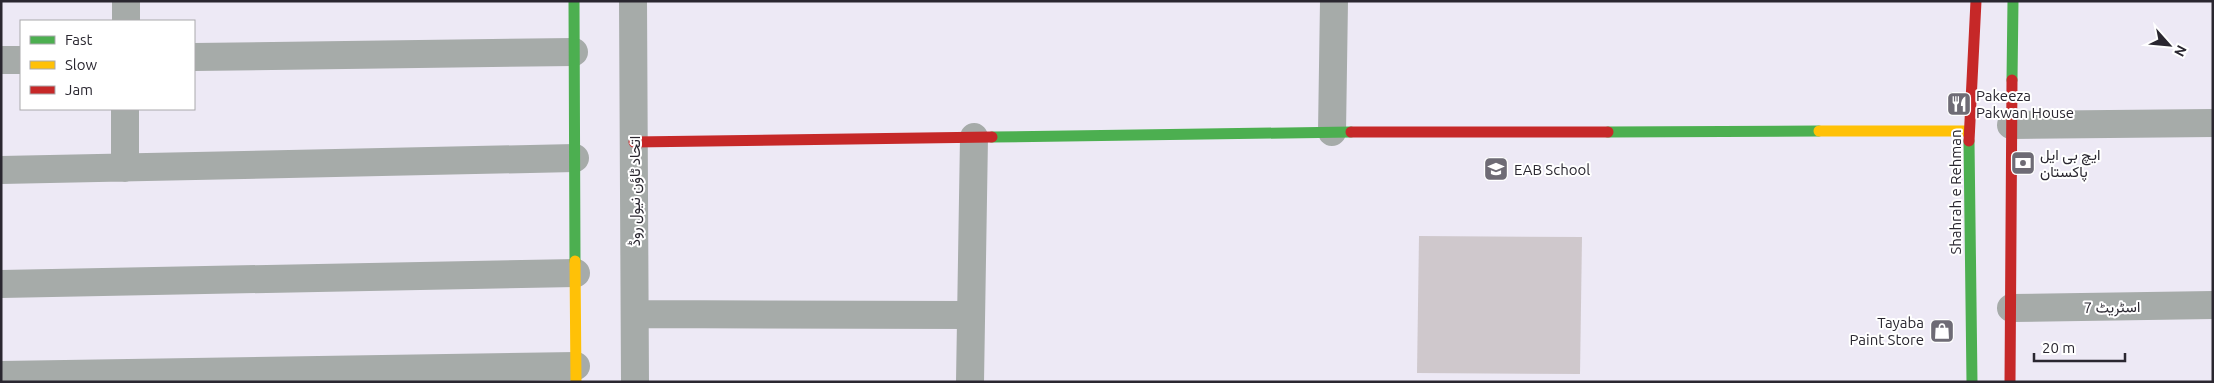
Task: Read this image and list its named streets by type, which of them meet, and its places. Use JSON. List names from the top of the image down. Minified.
{"streets":{"street":["اتحاد ٹاؤن نیول روڈ","Shahrah e Rehman","اسٹریٹ 7"]},"places":{"restaurant":["Pakeeza Pakwan House"],"bank":["ایچ بی ایل پاکستان"],"school or university":["EAB School"],"shop":["Tayaba Paint Store"]},"legend":["Fast","Slow","Jam"],"scale_bar":"20 m","north":"bottom right"}
